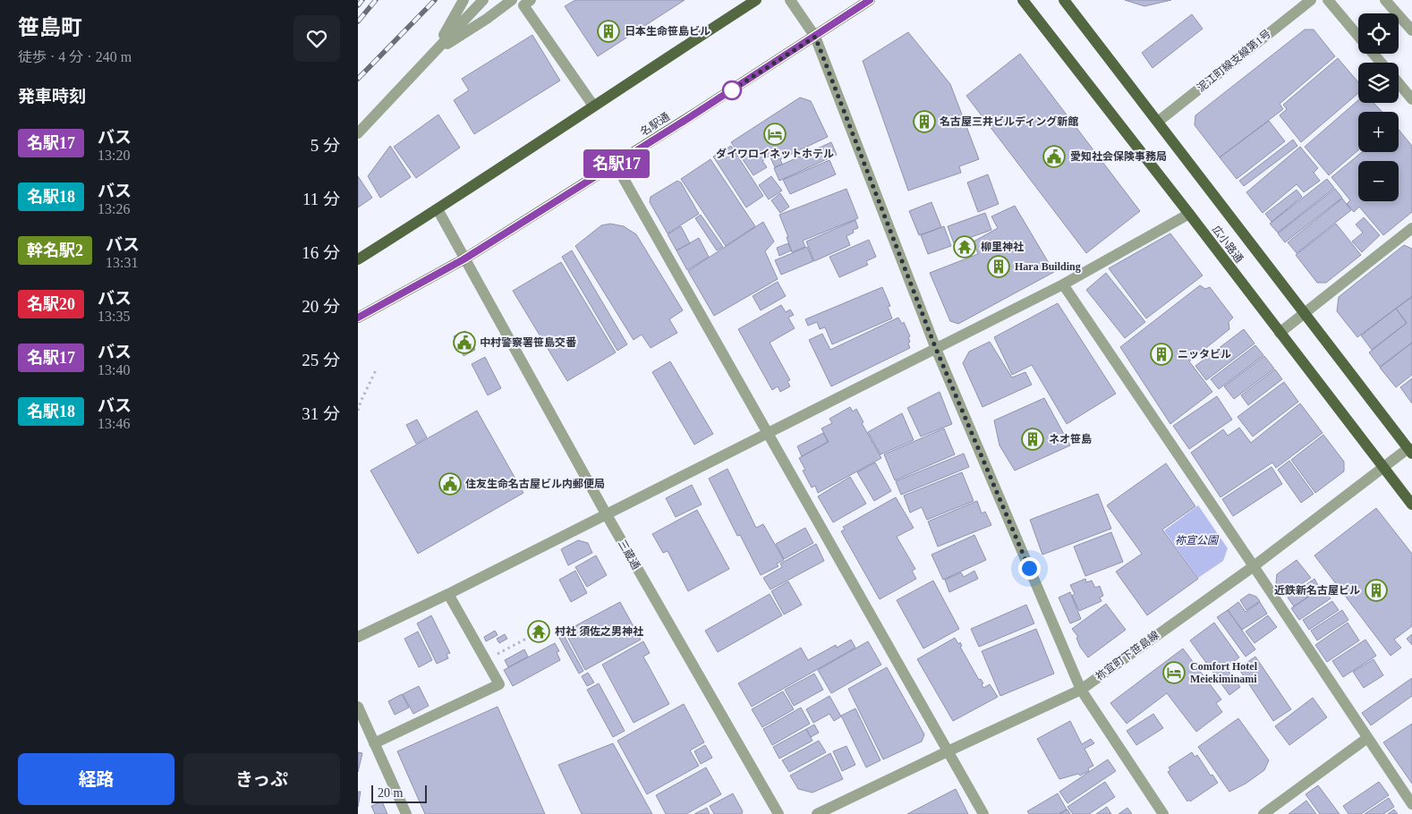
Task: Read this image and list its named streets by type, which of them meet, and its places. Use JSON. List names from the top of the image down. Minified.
{"streets":{"main road":["名駅通","広小路通"],"street":["泥江町線支線第1号","三蔵通","祢宜町下笹島線"]},"crossings":[["泥江町線支線第1号","広小路通"],["名駅通","三蔵通"],["広小路通","祢宜町下笹島線"]],"parks":["祢宣公園"],"places":{"building":["日本生命笹島ビル","名古屋三井ビルディング新館","Hara Building","ニッタビル","ネオ笹島","近鉄新名古屋ビル"],"hotel":["ダイワロイネットホテル","Comfort Hotel Meiekiminami"],"public building":["愛知社会保険事務局","中村警察署笹島交番","住友生命名古屋ビル内郵便局"],"temple":["柳里神社","村社 須佐之男神社"]},"lines":["bus line 名駅17"],"scale_bar":"20 m","page":{"heading":[["笹島町","徒歩 · 4 分 · 240 m"],"発車時刻"],"on_map":"名駅17","map_buttons":["+","−"],"list":[{"mark":"名駅17","name":"バス","note":"13:20","value":"5 分"},{"mark":"名駅18","name":"バス","note":"13:26","value":"11 分"},{"mark":"幹名駅2","name":"バス","note":"13:31","value":"16 分"},{"mark":"名駅20","name":"バス","note":"13:35","value":"20 分"},{"mark":"名駅17","name":"バス","note":"13:40","value":"25 分"},{"mark":"名駅18","name":"バス","note":"13:46","value":"31 分"}],"buttons":["経路","きっぷ"],"scale":"20 m"}}
